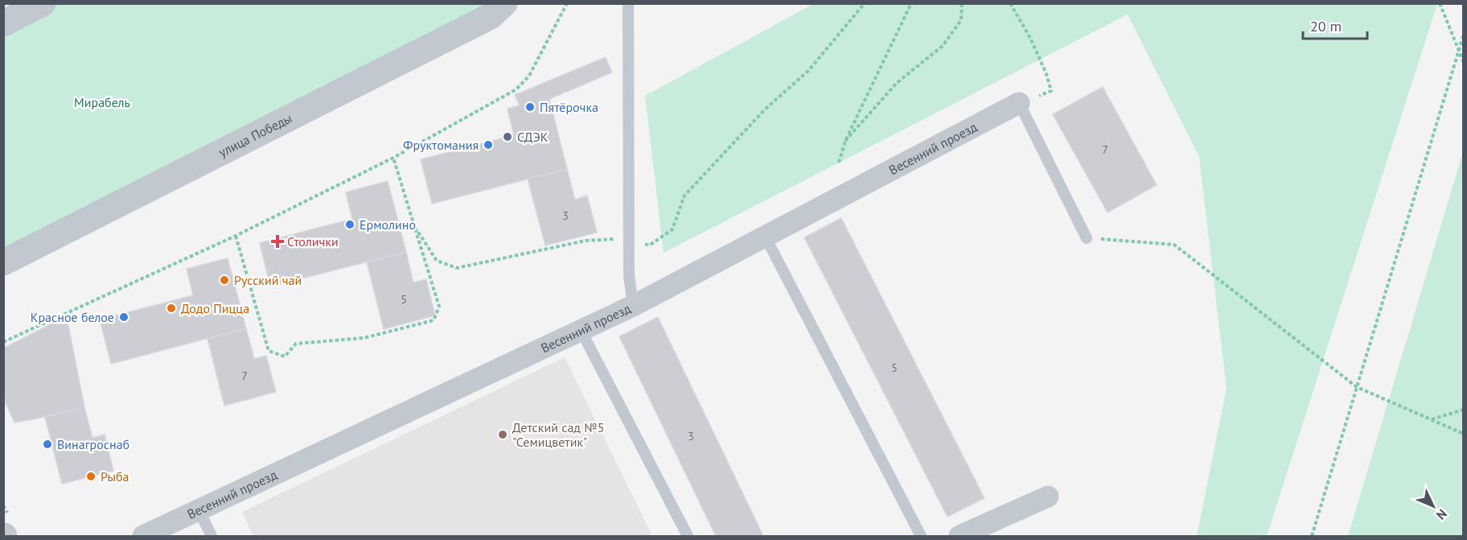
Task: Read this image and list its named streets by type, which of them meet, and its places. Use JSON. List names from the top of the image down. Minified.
{"streets":{"street":["улица Победы","Весенний проезд"]},"parks":["Мирабель"],"places":{"other":["Пятёрочка","СДЭК","Фруктомания","Ермолино","Русский чай","Додо Пицца","Красное белое","Детский сад №5 \"Семицветик\"","Винагроснаб","Рыба"],"health":["Столички"]},"house_numbers":["7","3","5","5","7","3"],"scale_bar":"20 m","north":"bottom right"}
